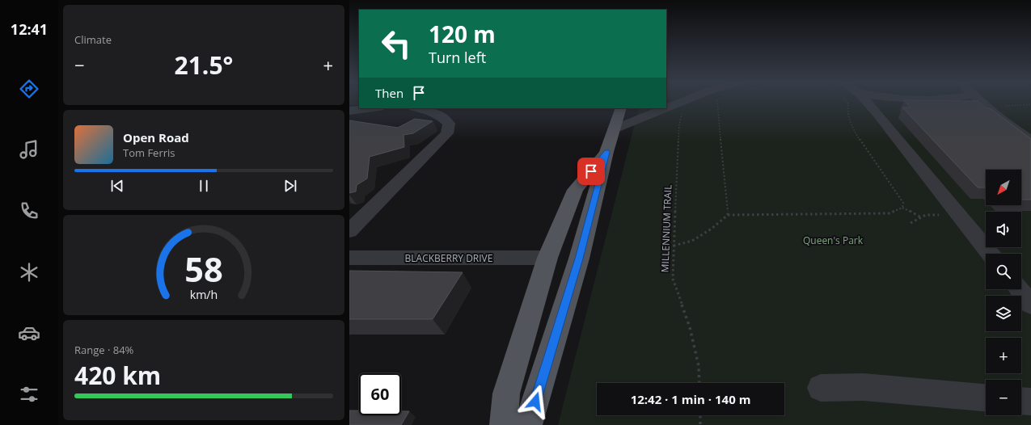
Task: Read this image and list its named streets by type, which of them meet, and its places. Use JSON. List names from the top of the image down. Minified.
{"streets":{"street":["BLACKBERRY DRIVE"],"path":["MILLENNIUM TRAIL"]},"parks":["Queen's Park"],"north":"bottom left","page":{"tabs":"12:41","tile":["Climate",["Range · 84%","420 km"]],"turn":["120 m","Turn left"],"heat":["−","21.5°","+"],"then":"Then","song":["Open Road","Tom Ferris"],"map_buttons":["+","−"],"limit":"60","trip":"12:42 · 1 min · 140 m","gauge":["58","km/h"]}}
